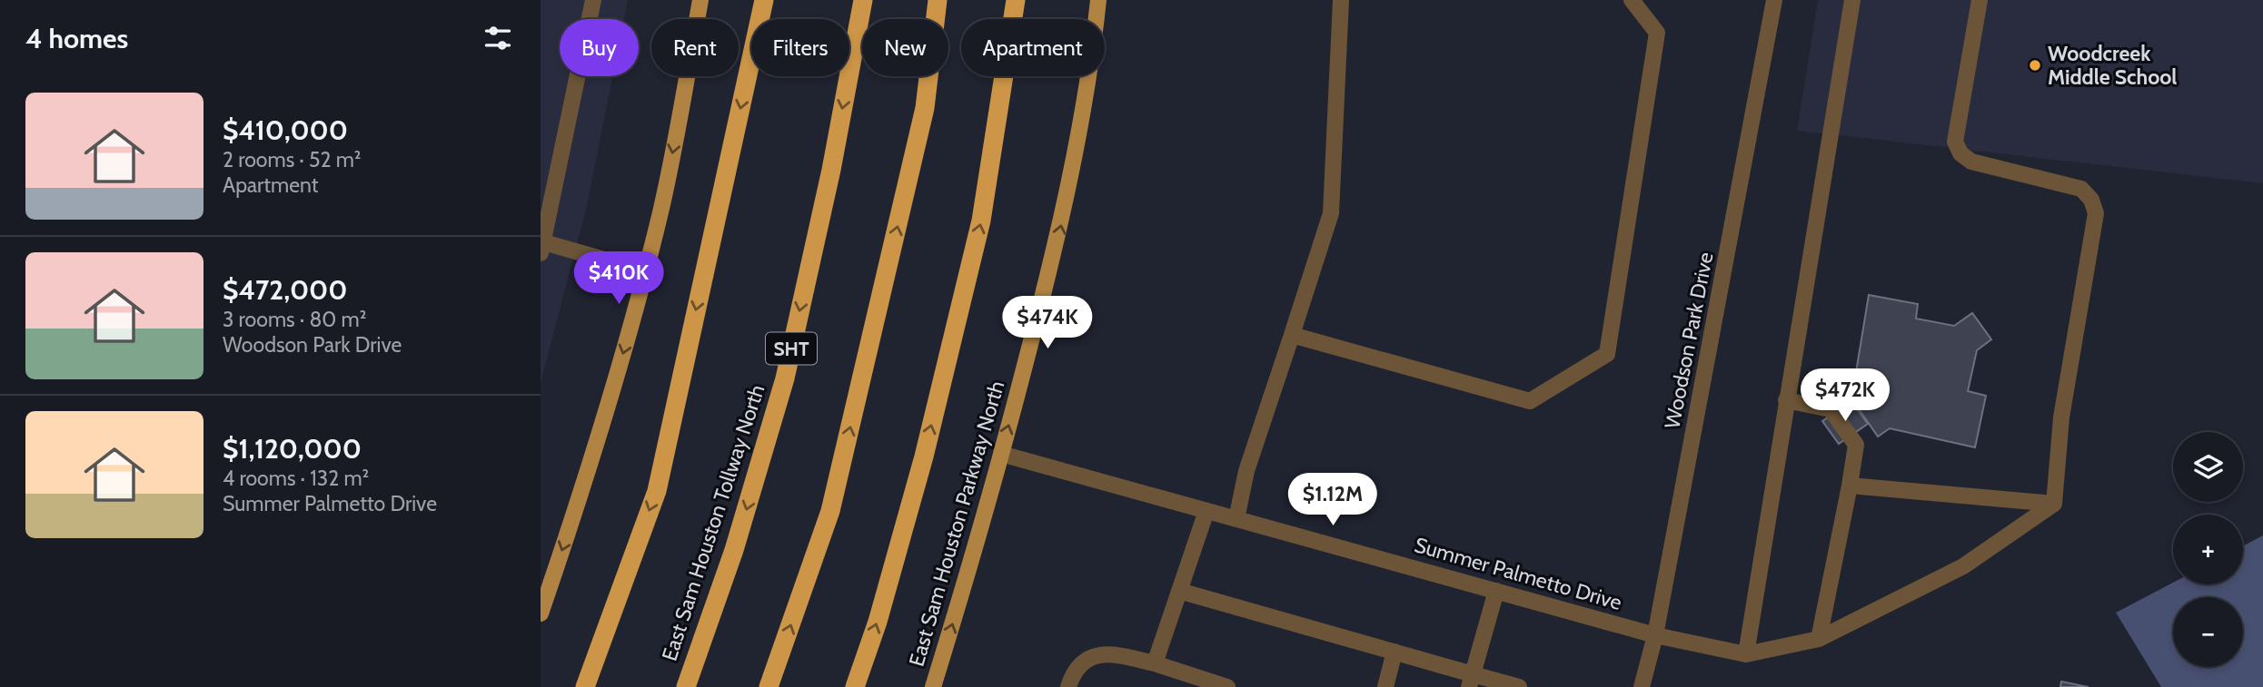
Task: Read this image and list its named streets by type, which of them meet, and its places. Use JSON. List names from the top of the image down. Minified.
{"streets":{"highway":["SHT","East Sam Houston Tollway North"],"main road":["East Sam Houston Parkway North"],"street":["Woodson Park Drive","Summer Palmetto Drive"]},"crossings":[["Woodson Park Drive","Summer Palmetto Drive"],["East Sam Houston Parkway North","Summer Palmetto Drive"]],"one_way":["East Sam Houston Parkway North"],"places":["Woodcreek Middle School"],"page":{"heading":"4 homes","chip":["Buy","Rent","Filters","New","Apartment"],"list":[{"name":"$410,000","note":"2 rooms · 52 m² · Apartment"},{"name":"$472,000","note":"3 rooms · 80 m² · Woodson Park Drive"},{"name":"$1,120,000","note":"4 rooms · 132 m² · Summer Palmetto Drive"}],"price":["$410K","$474K","$472K","$1.12M"],"map_buttons":["+","−"]}}
